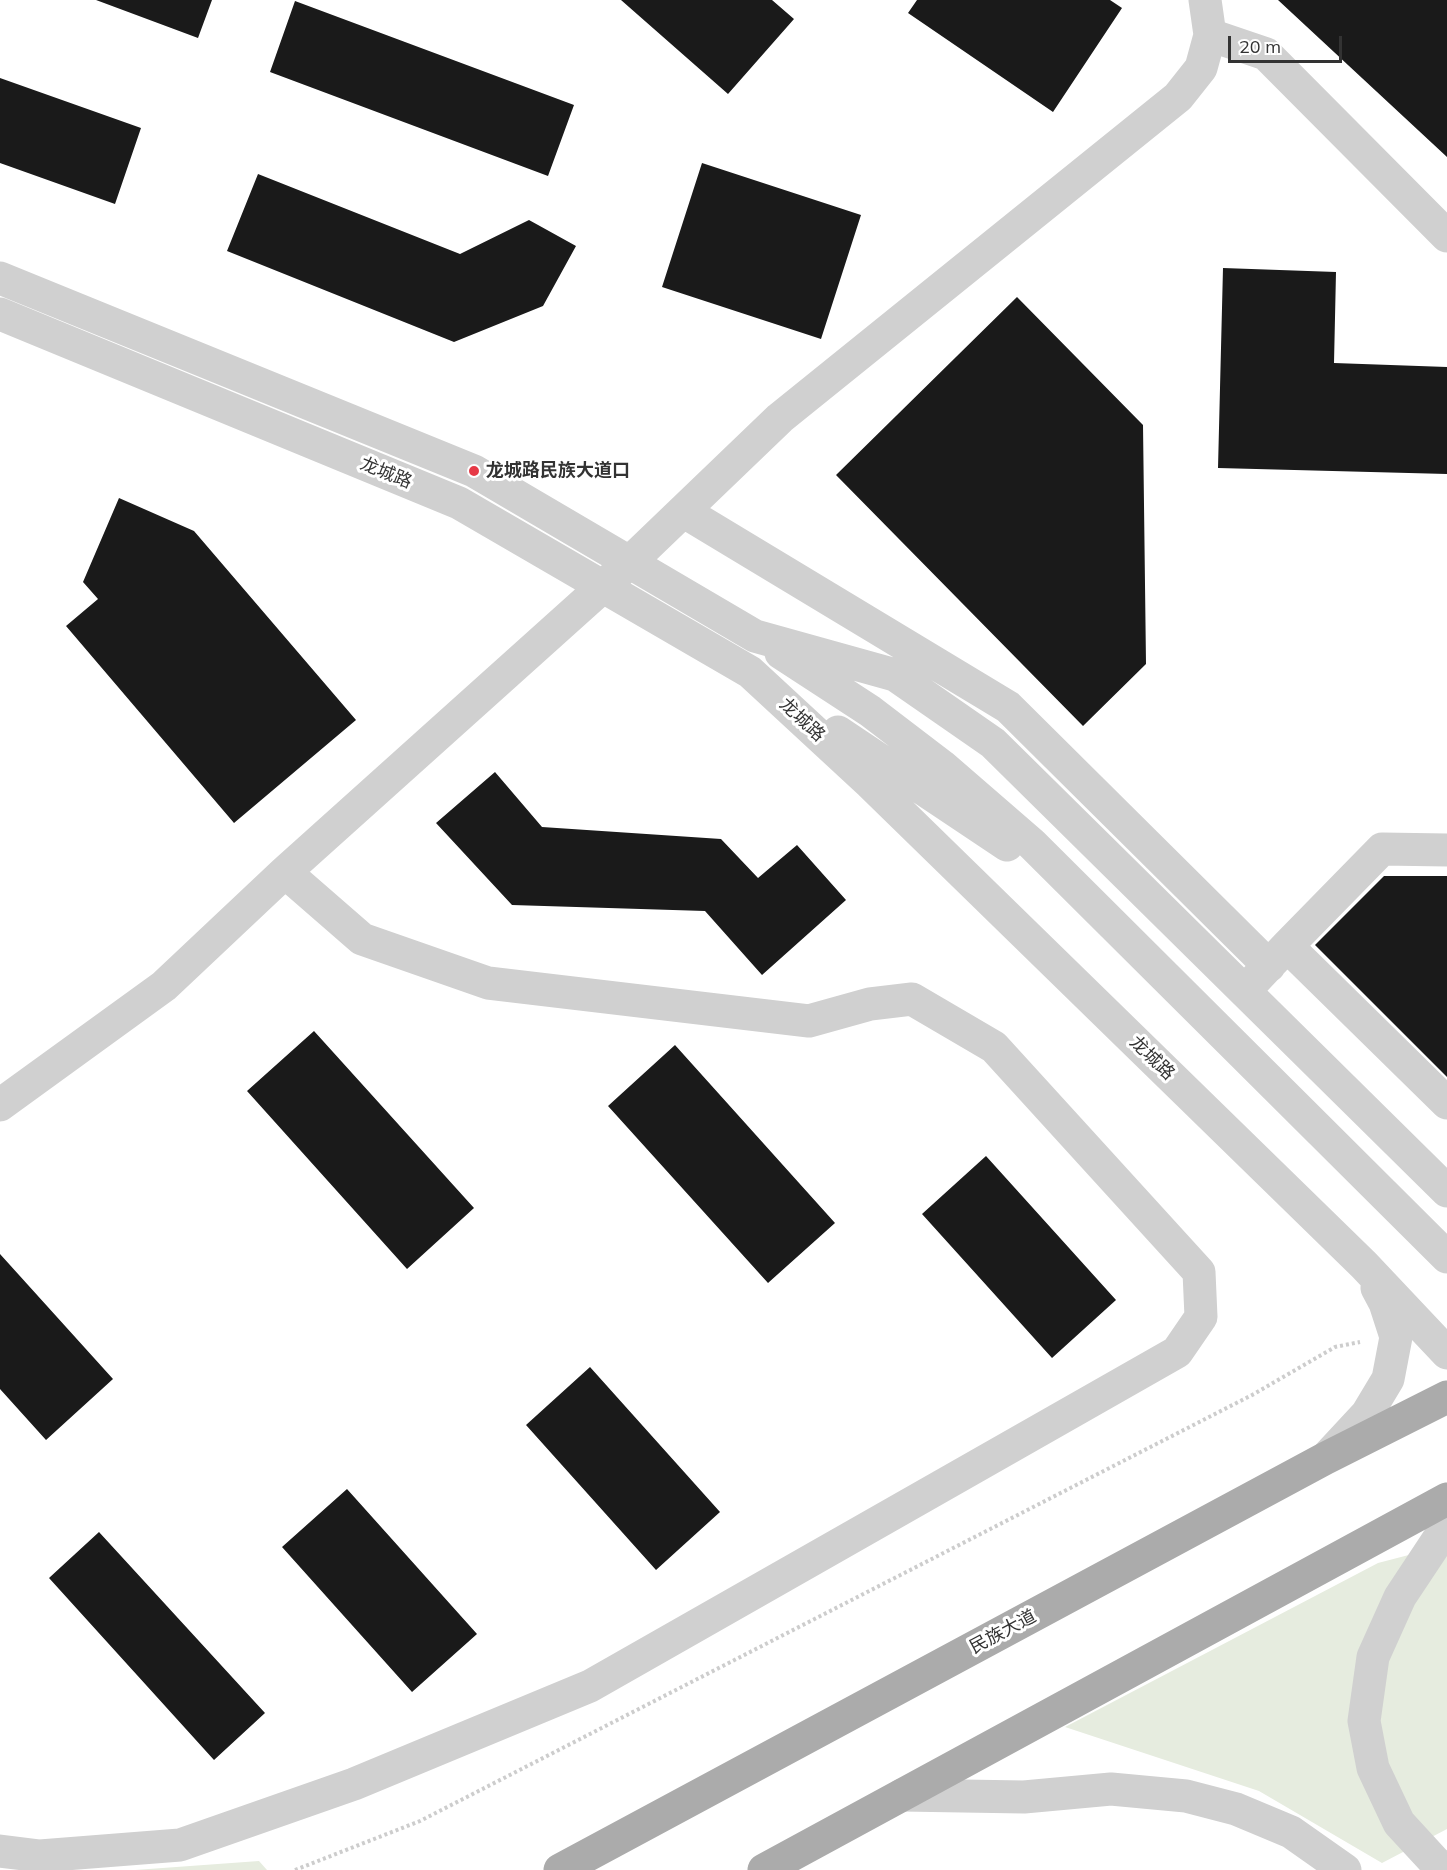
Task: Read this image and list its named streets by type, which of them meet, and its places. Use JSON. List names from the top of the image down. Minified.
{"streets":{"main road":["民族大道"],"street":["龙城路"]},"places":["龙城路民族大道口"],"scale_bar":"20 m"}
